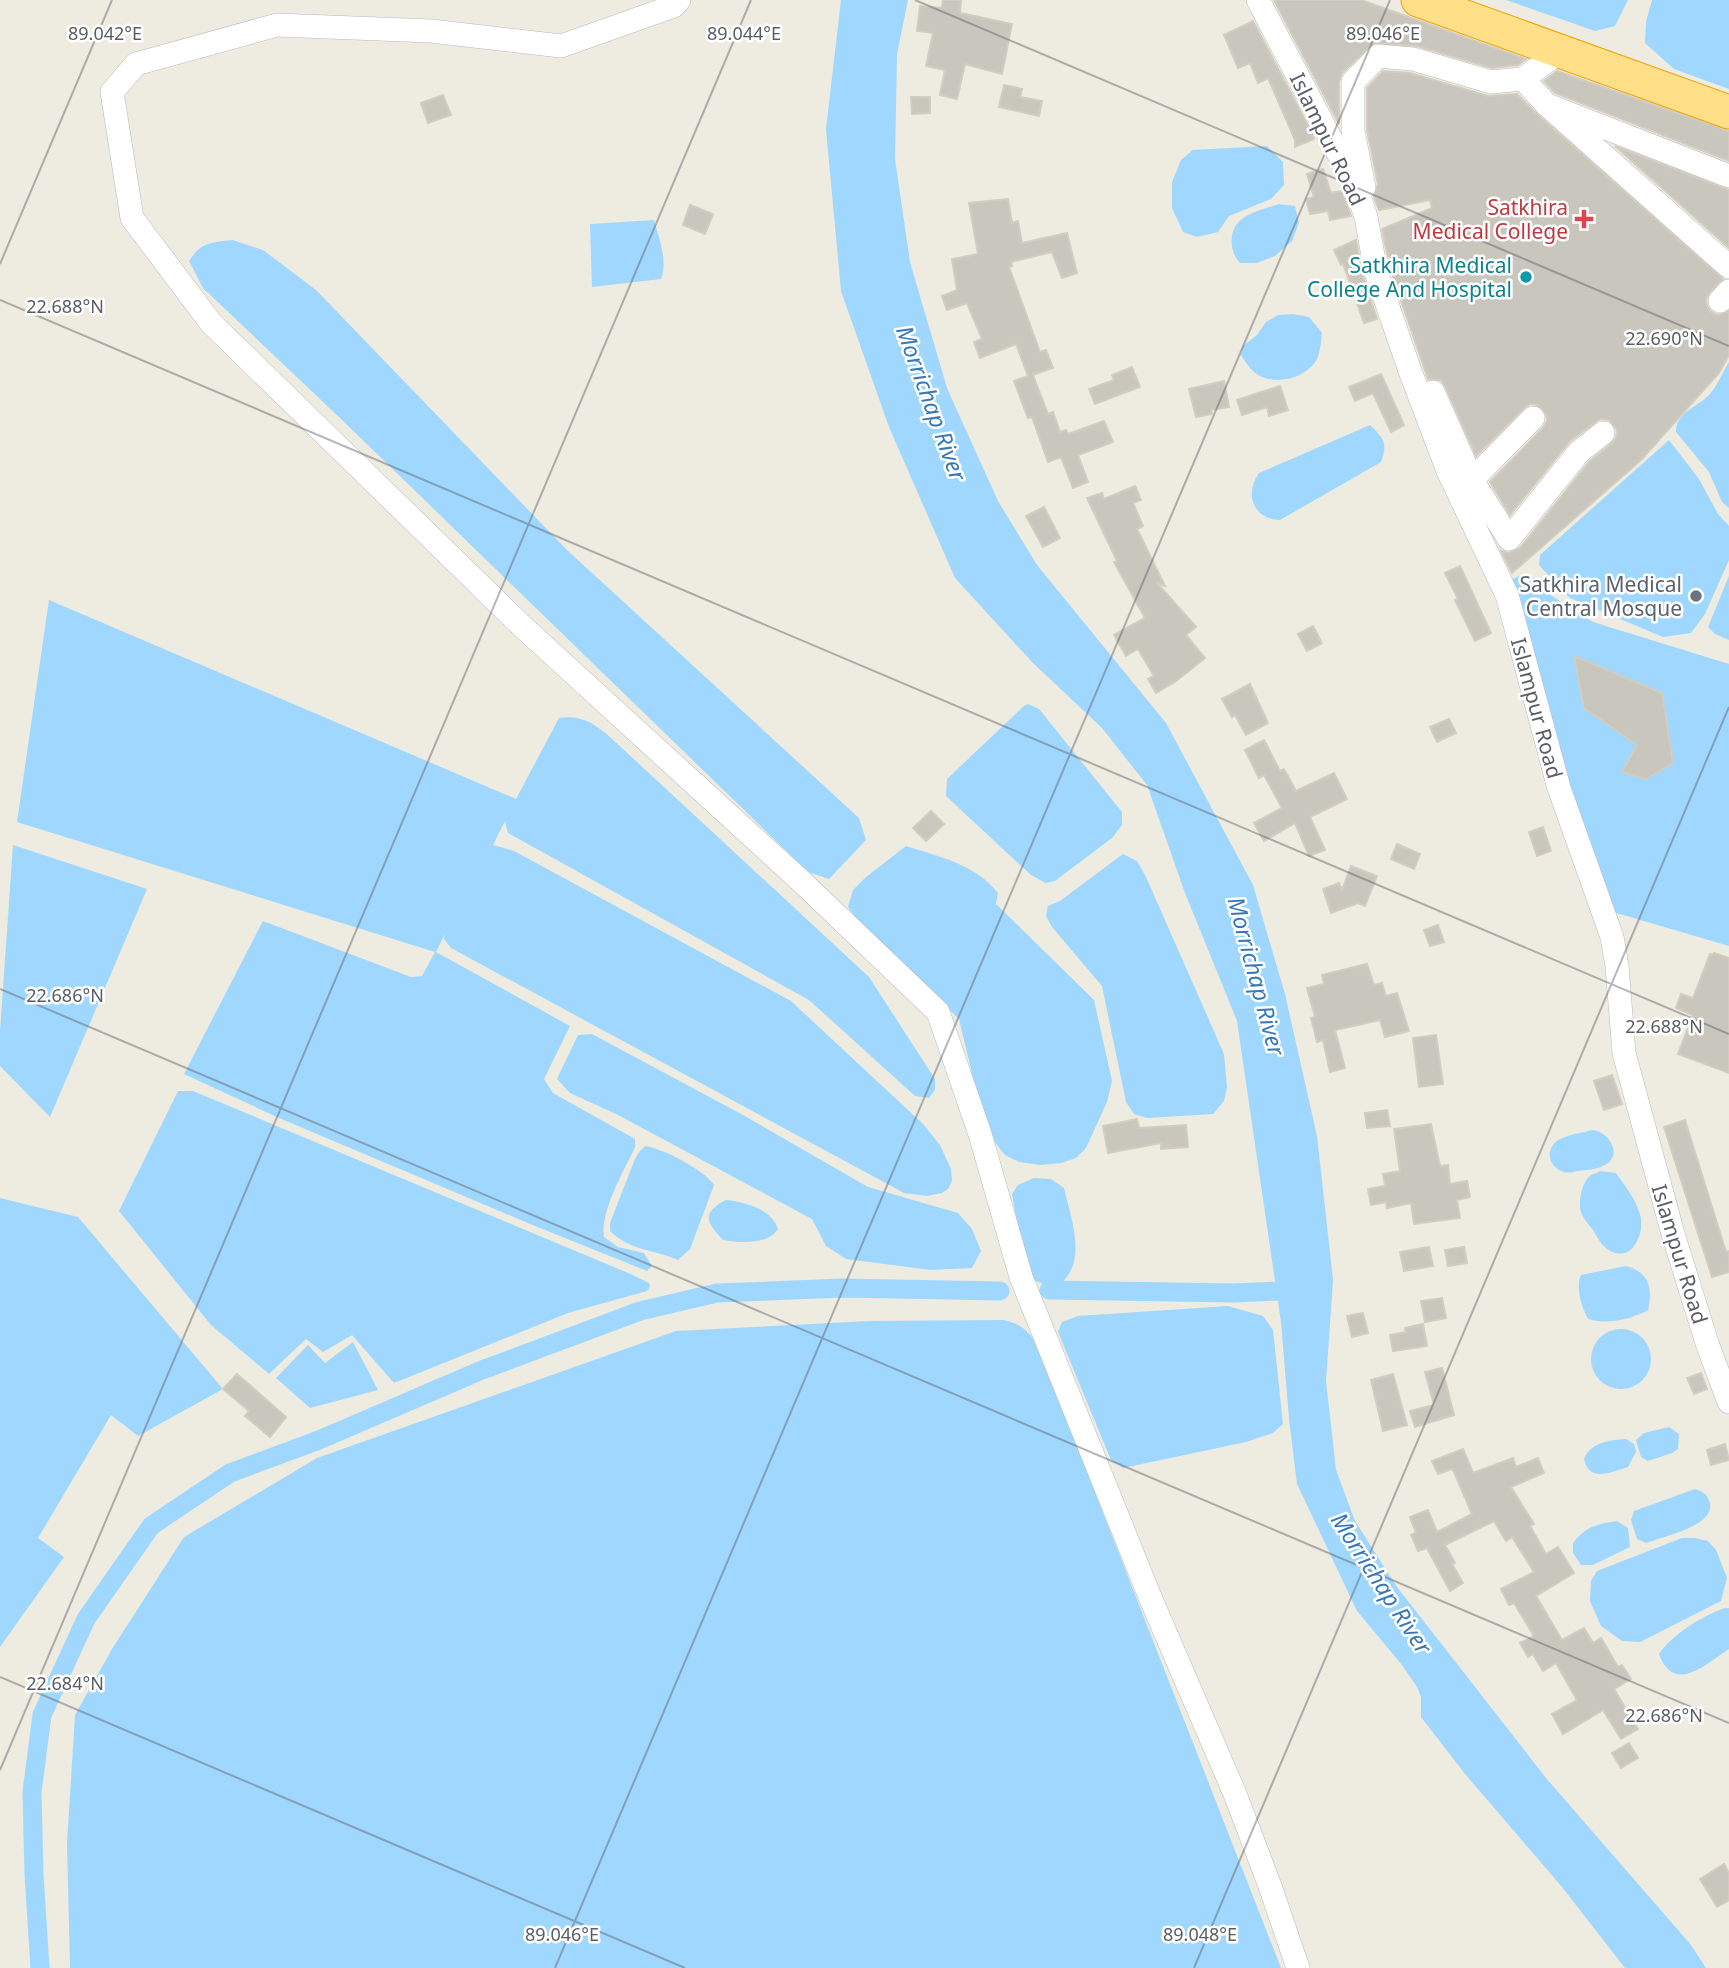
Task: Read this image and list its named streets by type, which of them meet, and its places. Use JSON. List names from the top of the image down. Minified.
{"streets":{"street":["Islampur Road"]},"water":["Morrichap River"],"places":{"health":["Satkhira Medical College"],"other":["Satkhira Medical College And Hospital","Satkhira Medical Central Mosque"]},"coordinates":["89.042°E","89.044°E","89.046°E","22.688°N","22.690°N","22.686°N","22.684°N","89.048°E"]}
